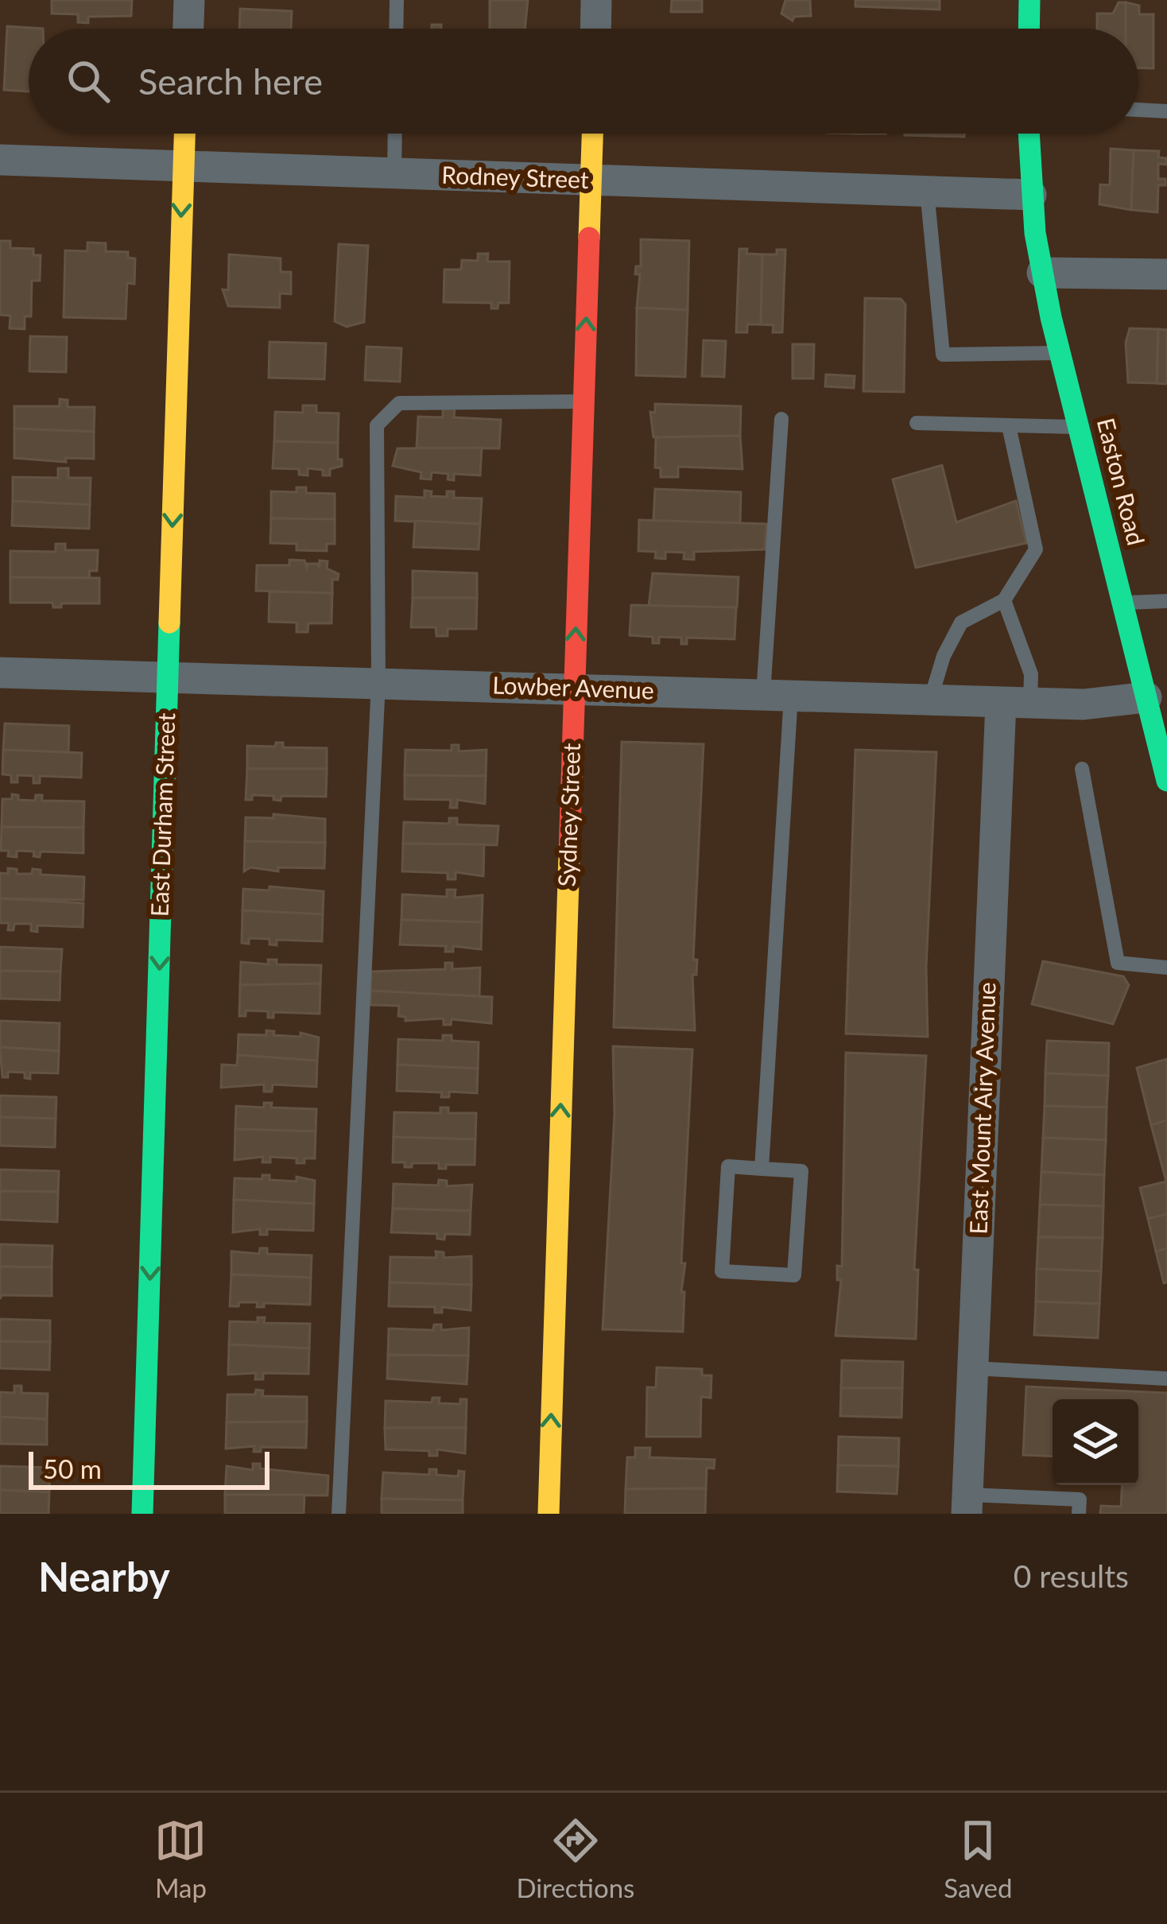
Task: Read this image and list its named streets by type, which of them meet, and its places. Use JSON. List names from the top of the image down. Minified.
{"streets":{"street":["Rodney Street","Easton Road","Lowber Avenue","East Durham Street","Sydney Street","East Mount Airy Avenue"]},"crossings":[["Rodney Street","Easton Road"],["Rodney Street","East Durham Street"],["Rodney Street","Sydney Street"],["Easton Road","Lowber Avenue"],["Lowber Avenue","East Durham Street"],["Lowber Avenue","Sydney Street"],["Lowber Avenue","East Mount Airy Avenue"]],"one_way":["East Durham Street","Sydney Street"],"scale_bar":"50 m","page":{"search":"Search here","scale":"50 m","heading":["Nearby","0 results"],"nav":["Map","Directions","Saved"]}}
